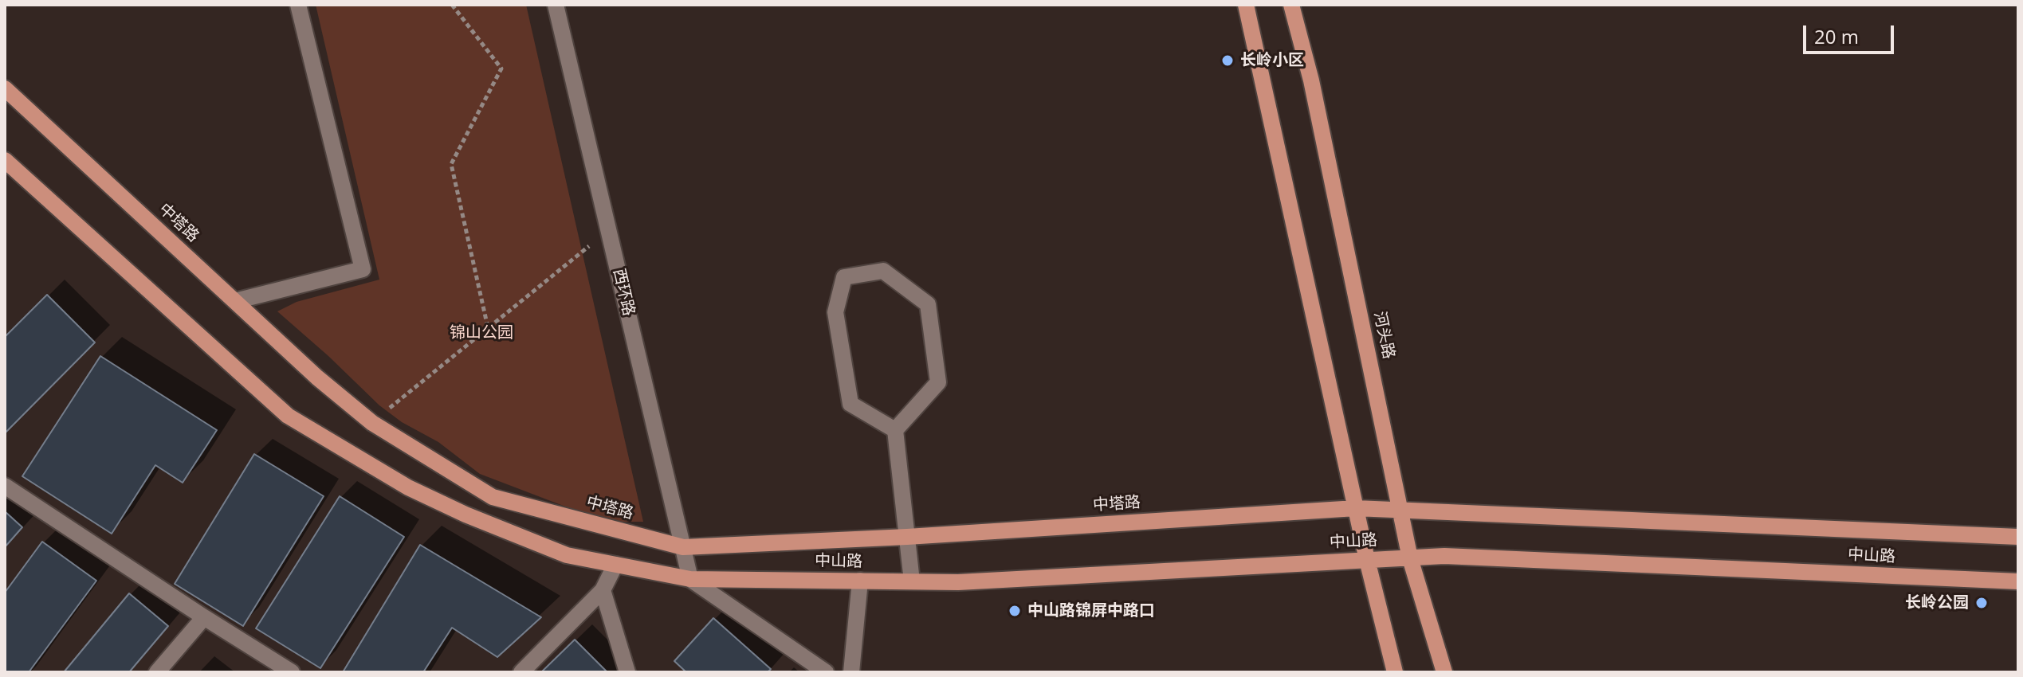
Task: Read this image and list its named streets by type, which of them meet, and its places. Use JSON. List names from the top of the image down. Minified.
{"streets":{"main road":["中塔路","河头路","中山路"],"street":["西环路"]},"crossings":[["中塔路","西环路"],["中塔路","河头路"],["西环路","中山路"],["河头路","中山路"]],"parks":["锦山公园"],"places":["长岭小区","长岭公园","中山路锦屏中路口"],"scale_bar":"20 m"}
